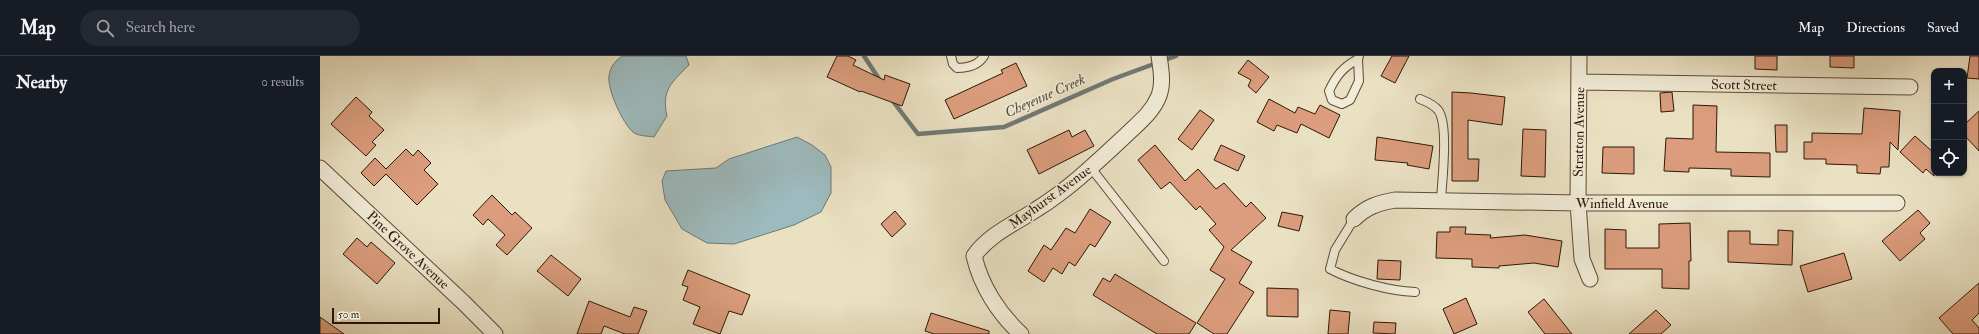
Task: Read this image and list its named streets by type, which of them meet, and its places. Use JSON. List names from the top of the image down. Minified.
{"streets":{"street":["Scott Street","Stratton Avenue","Mayhurst Avenue","Winfield Avenue","Pine Grove Avenue"]},"crossings":[["Scott Street","Stratton Avenue"],["Stratton Avenue","Winfield Avenue"]],"water":["Cheyenne Creek"],"scale_bar":"50 m","page":{"header":"Map","search":"Search here","nav":["Map","Directions","Saved"],"heading":["Nearby","0 results"],"map_buttons":["+","−"],"scale":"50 m"}}
